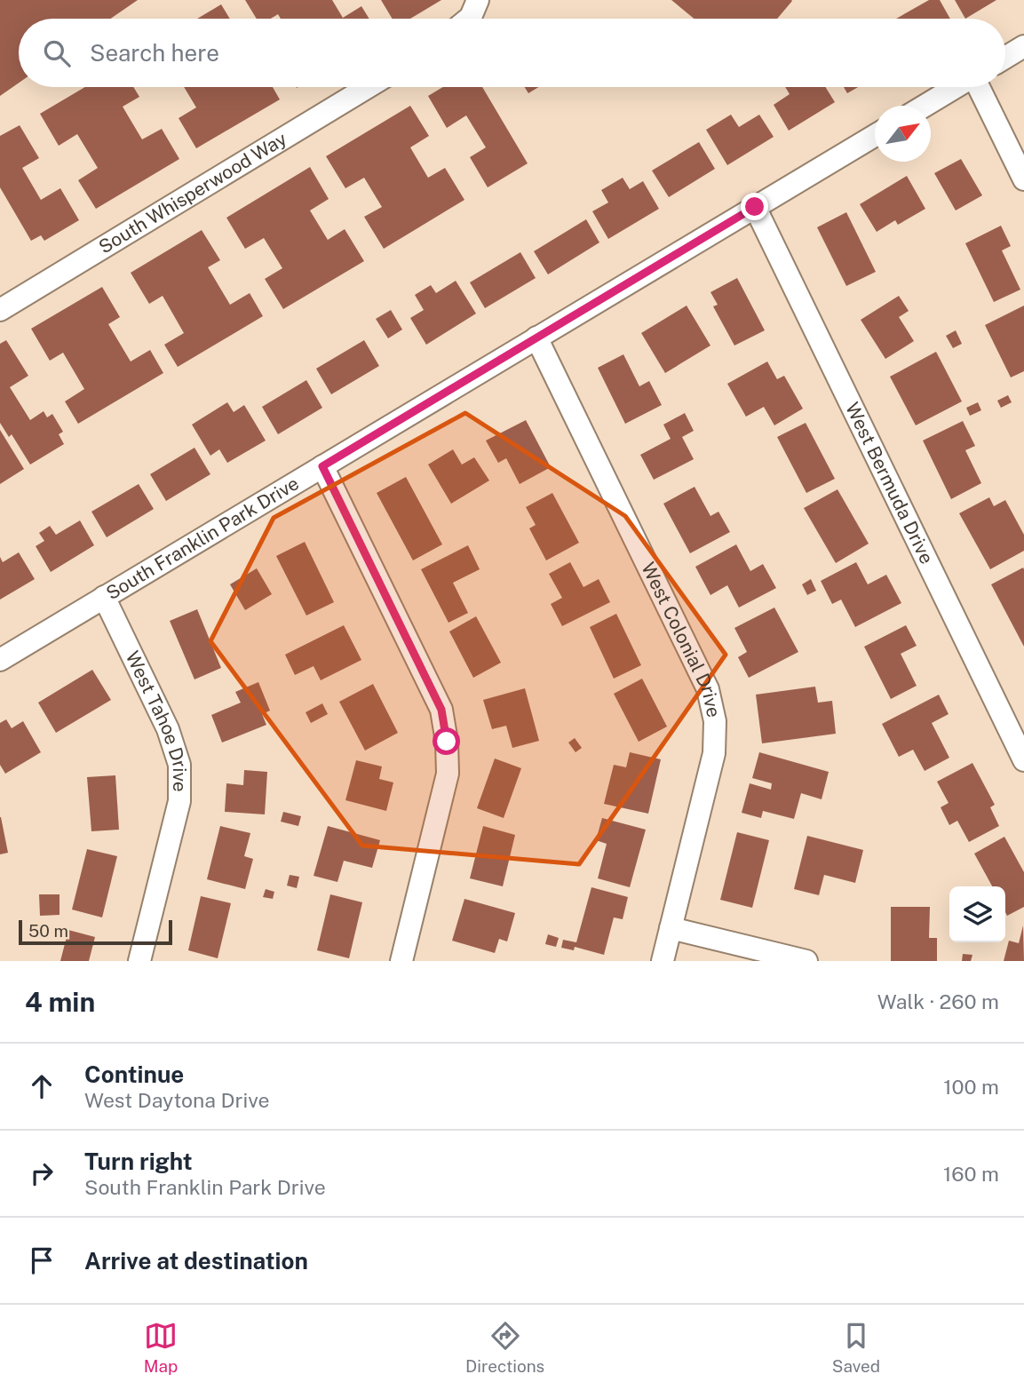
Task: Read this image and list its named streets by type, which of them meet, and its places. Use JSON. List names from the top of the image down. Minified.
{"streets":{"street":["South Whisperwood Way","West Bermuda Drive","South Franklin Park Drive","West Colonial Drive","West Tahoe Drive"]},"crossings":[["West Bermuda Drive","South Franklin Park Drive"],["South Franklin Park Drive","West Colonial Drive"],["South Franklin Park Drive","West Tahoe Drive"]],"scale_bar":"50 m","north":"top right","page":{"search":"Search here","scale":"50 m","heading":["4 min","Walk · 260 m"],"list":[["Continue","West Daytona Drive","100 m"],["Turn right","South Franklin Park Drive","160 m"],"Arrive at destination"],"nav":["Map","Directions","Saved"]}}
